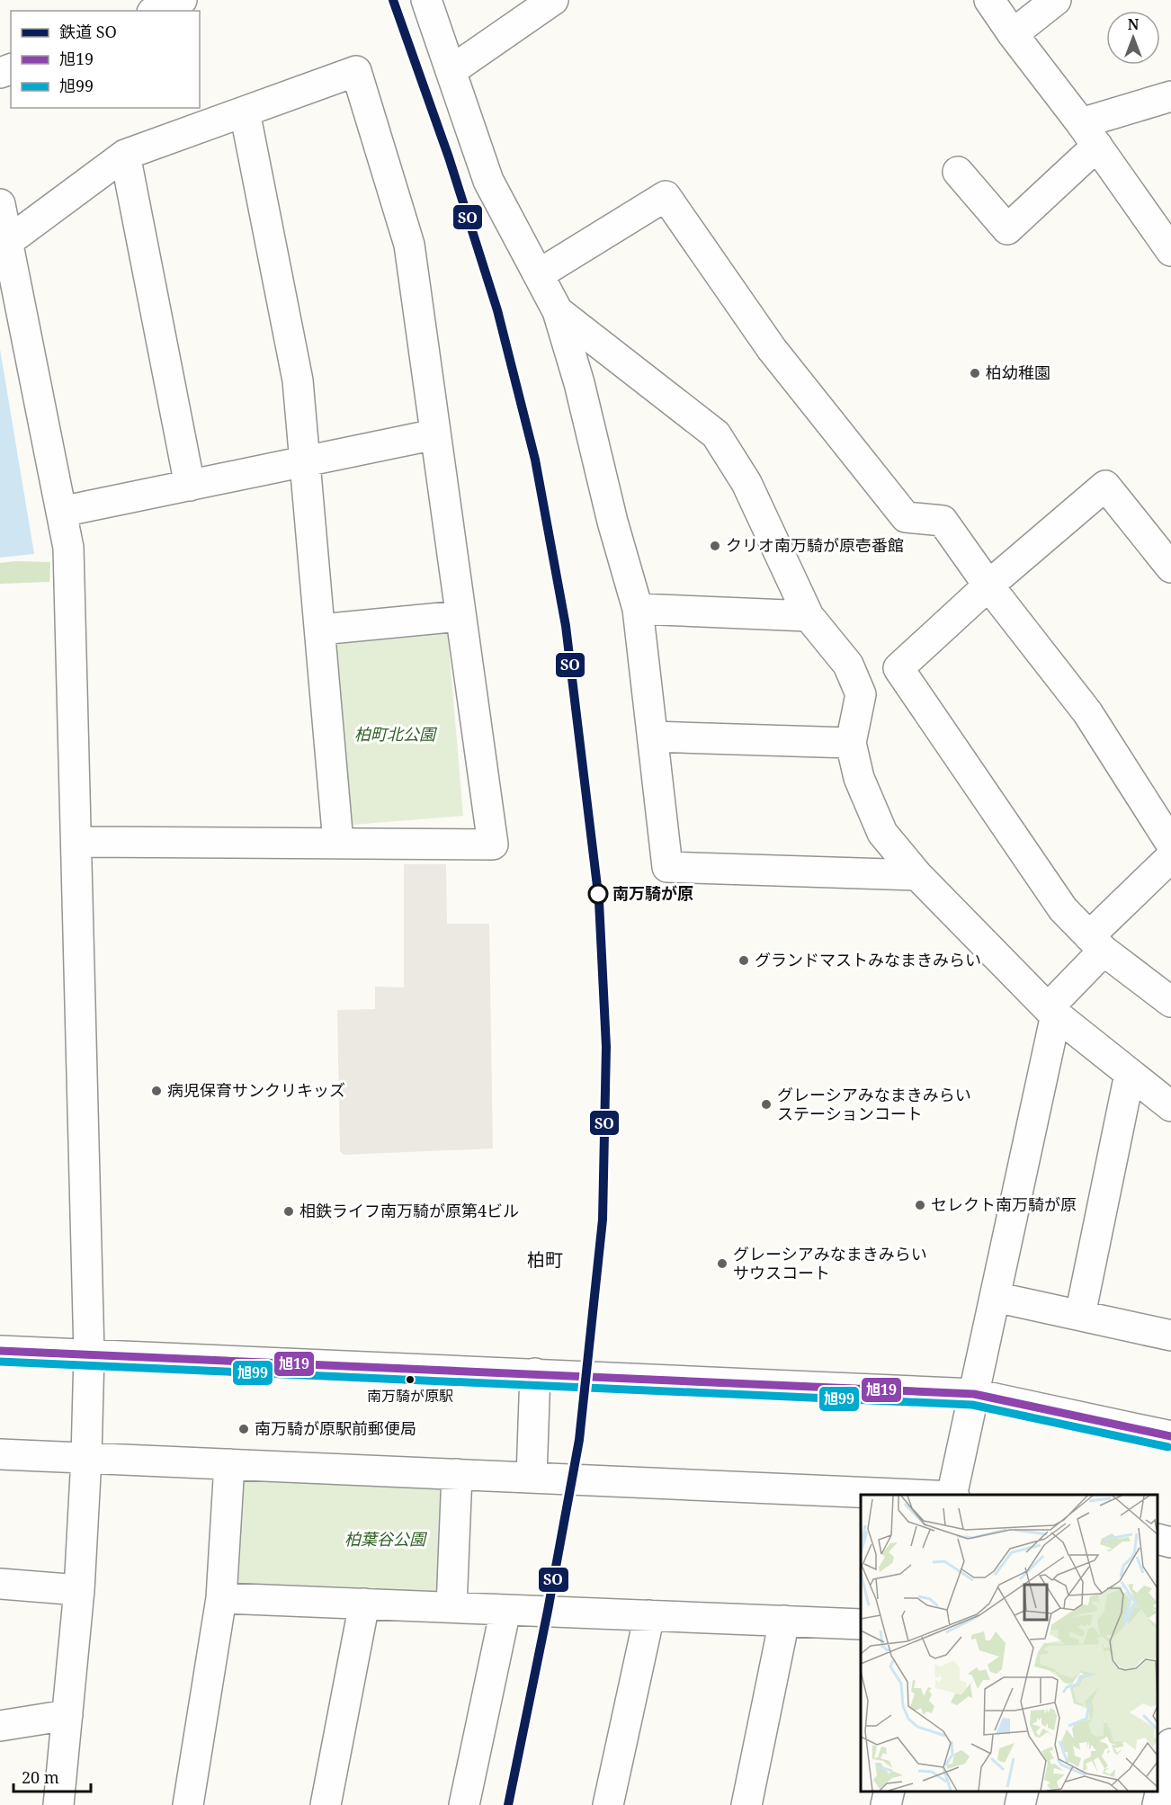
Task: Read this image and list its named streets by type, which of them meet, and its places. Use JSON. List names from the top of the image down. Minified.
{"districts":["柏町"],"parks":["柏町北公園","柏葉谷公園"],"places":["柏幼稚園","クリオ南万騎が原壱番館","南万騎が原","グランドマストみなまきみらい","病児保育サンクリキッズ","グレーシアみなまきみらい ステーションコート","セレクト南万騎が原","相鉄ライフ南万騎が原第4ビル","グレーシアみなまきみらい サウスコート","南万騎が原駅","南万騎が原駅前郵便局"],"lines":["rail line SO","transit line 旭19","transit line 旭99"],"legend":["鉄道 SO","旭19","旭99"],"scale_bar":"20 m","north":"top"}
